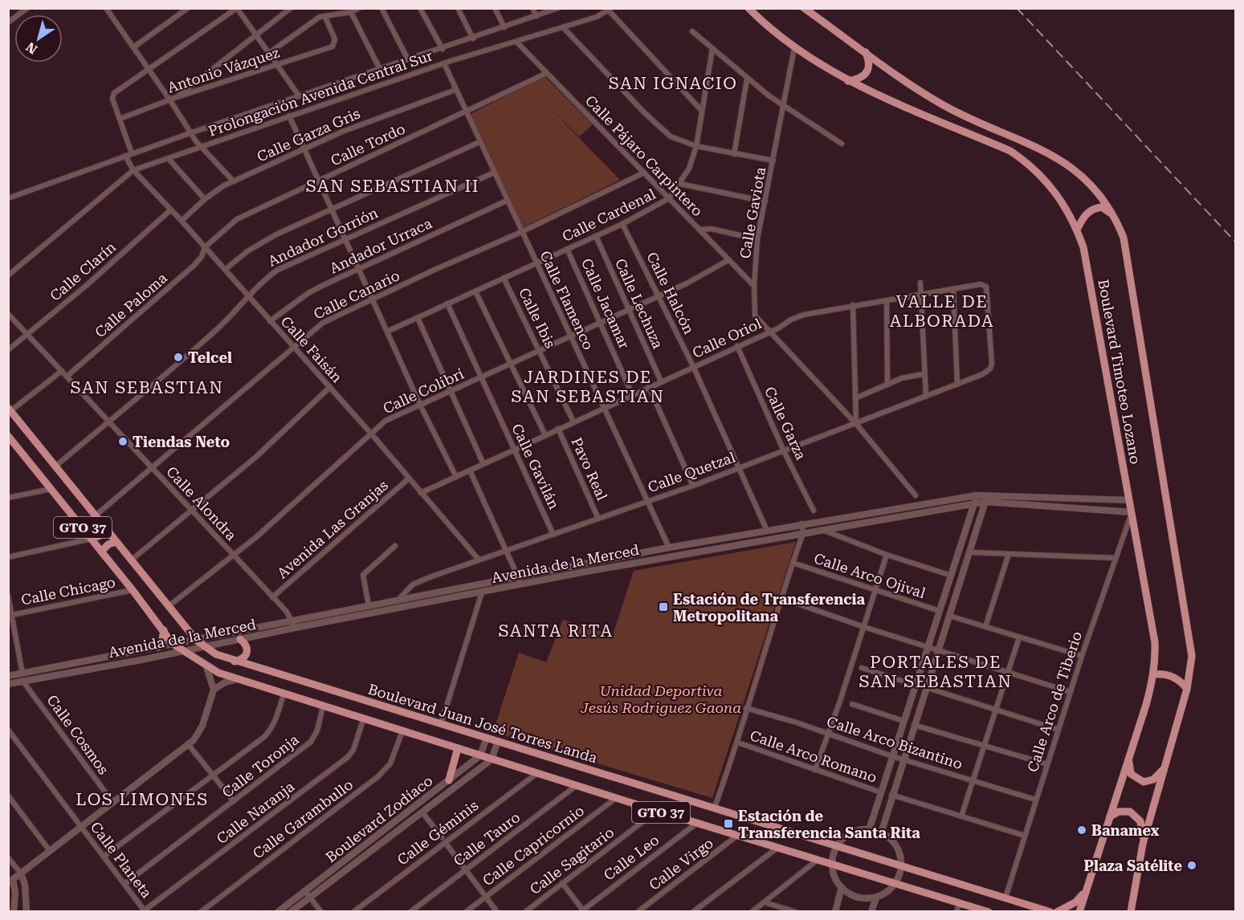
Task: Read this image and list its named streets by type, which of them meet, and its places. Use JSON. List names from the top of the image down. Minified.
{"streets":{"main road":["Boulevard Timoteo Lozano","GTO 37","Boulevard Juan José Torres Landa"],"street":["Antonio Vázquez","Prolongación Avenida Central Sur","Calle Garza Gris","Calle Tordo","Calle Pájaro Carpintero","Calle Gaviota","Calle Cardenal","Andador Gorrión","Andador Urraca","Calle Clarín","Calle Halcón","Calle Canario","Calle Flamenco","Calle Jacamar","Calle Lechuza","Calle Paloma","Calle Ibis","Calle Oriol","Calle Faisán","Calle Colibrí","Calle Garza","Calle Gavilán","Pavo Real","Calle Quetzal","Calle Alondra","Avenida Las Granjas","Avenida de la Merced","Calle Arco Ojival","Calle Chicago","Calle Arco de Tiberio","Calle Cosmos","Calle Arco Bizantino","Calle Arco Romano","Calle Toronja","Calle Naranja","Calle Garambullo","Boulevard Zodíaco","Calle Géminis","Calle Tauro","Calle Capricornio","Calle Leo","Calle Planeta","Calle Sagitario","Calle Virgo"]},"crossings":[["Prolongación Avenida Central Sur","Calle Pájaro Carpintero"],["Prolongación Avenida Central Sur","Calle Flamenco"],["Prolongación Avenida Central Sur","Calle Faisán"],["Calle Garza Gris","Calle Flamenco"],["Calle Garza Gris","Calle Faisán"],["Calle Tordo","Calle Pájaro Carpintero"],["Calle Tordo","Calle Flamenco"],["Calle Tordo","Calle Paloma"],["Calle Tordo","Calle Faisán"],["Calle Pájaro Carpintero","Calle Gaviota"],["Calle Pájaro Carpintero","Calle Cardenal"],["Calle Pájaro Carpintero","Calle Canario"],["Calle Pájaro Carpintero","Calle Colibrí"],["Calle Gaviota","Calle Oriol"],["Calle Gaviota","Boulevard Timoteo Lozano"],["Calle Gaviota","Calle Quetzal"],["Calle Cardenal","Calle Halcón"],["Calle Cardenal","Calle Flamenco"],["Calle Cardenal","Calle Jacamar"],["Calle Cardenal","Calle Lechuza"],["Calle Cardenal","Calle Ibis"],["Calle Cardenal","Calle Gavilán"],["Andador Gorrión","Calle Flamenco"],["Andador Gorrión","Calle Faisán"],["Andador Gorrión","Calle Alondra"],["Andador Gorrión","Boulevard Juan José Torres Landa"],["Andador Urraca","Calle Flamenco"],["Andador Urraca","Calle Faisán"],["Calle Clarín","Calle Faisán"],["Calle Clarín","Calle Alondra"],["Calle Halcón","Calle Oriol"],["Calle Halcón","Calle Colibrí"],["Calle Halcón","Calle Quetzal"],["Calle Halcón","Avenida de la Merced"],["Calle Canario","Calle Flamenco"],["Calle Canario","Calle Faisán"],["Calle Canario","Calle Alondra"],["Calle Canario","Boulevard Juan José Torres Landa"],["Calle Flamenco","Calle Oriol"],["Calle Flamenco","Calle Colibrí"],["Calle Flamenco","Calle Quetzal"],["Calle Flamenco","Avenida de la Merced"],["Calle Jacamar","Calle Oriol"],["Calle Jacamar","Calle Colibrí"],["Calle Lechuza","Calle Oriol"],["Calle Lechuza","Calle Colibrí"],["Calle Paloma","Calle Faisán"],["Calle Paloma","Calle Alondra"],["Calle Ibis","Calle Oriol"],["Calle Ibis","Calle Colibrí"],["Calle Oriol","Calle Faisán"],["Calle Oriol","Calle Garza"],["Calle Oriol","Calle Gavilán"],["Calle Oriol","Pavo Real"],["Calle Oriol","Calle Quetzal"],["Calle Faisán","Calle Colibrí"],["Calle Faisán","Calle Quetzal"],["Calle Faisán","Avenida Las Granjas"],["Boulevard Timoteo Lozano","Avenida de la Merced"],["Boulevard Timoteo Lozano","Calle Arco de Tiberio"],["Calle Colibrí","Calle Gavilán"],["Calle Colibrí","Calle Alondra"],["Calle Colibrí","Boulevard Juan José Torres Landa"],["Calle Garza","Calle Quetzal"],["Calle Gavilán","Calle Quetzal"],["Pavo Real","Calle Quetzal"],["Calle Quetzal","Avenida de la Merced"],["Calle Alondra","Avenida Las Granjas"],["Calle Alondra","Avenida de la Merced"],["Avenida de la Merced","Calle Arco de Tiberio"],["Avenida de la Merced","Boulevard Juan José Torres Landa"],["Avenida de la Merced","Calle Cosmos"],["Calle Chicago","Boulevard Juan José Torres Landa"],["Calle Arco de Tiberio","Boulevard Juan José Torres Landa"],["Calle Arco de Tiberio","Calle Arco Bizantino"],["Calle Arco de Tiberio","Calle Arco Romano"],["Boulevard Juan José Torres Landa","Calle Toronja"],["Boulevard Juan José Torres Landa","Calle Naranja"],["Boulevard Juan José Torres Landa","Calle Garambullo"],["Boulevard Juan José Torres Landa","Boulevard Zodíaco"],["Boulevard Juan José Torres Landa","Calle Géminis"],["Boulevard Juan José Torres Landa","Calle Tauro"],["Boulevard Juan José Torres Landa","Calle Capricornio"],["Boulevard Juan José Torres Landa","Calle Leo"],["Boulevard Juan José Torres Landa","Calle Sagitario"],["Boulevard Juan José Torres Landa","Calle Virgo"],["Calle Toronja","Calle Planeta"],["Calle Naranja","Calle Planeta"]],"districts":["SAN IGNACIO","SAN SEBASTIAN II","VALLE DE ALBORADA","JARDINES DE SAN SEBASTIAN","SAN SEBASTIAN","SANTA RITA","PORTALES DE SAN SEBASTIAN","LOS LIMONES"],"parks":["Unidad Deportiva Jesús Rodriguez Gaona"],"places":{"other":["Telcel","Tiendas Neto","Banamex","Plaza Satélite"],"transit":["Estación de Transferencia Metropolitana","Estación de Transferencia Santa Rita"]},"north":"bottom left"}
